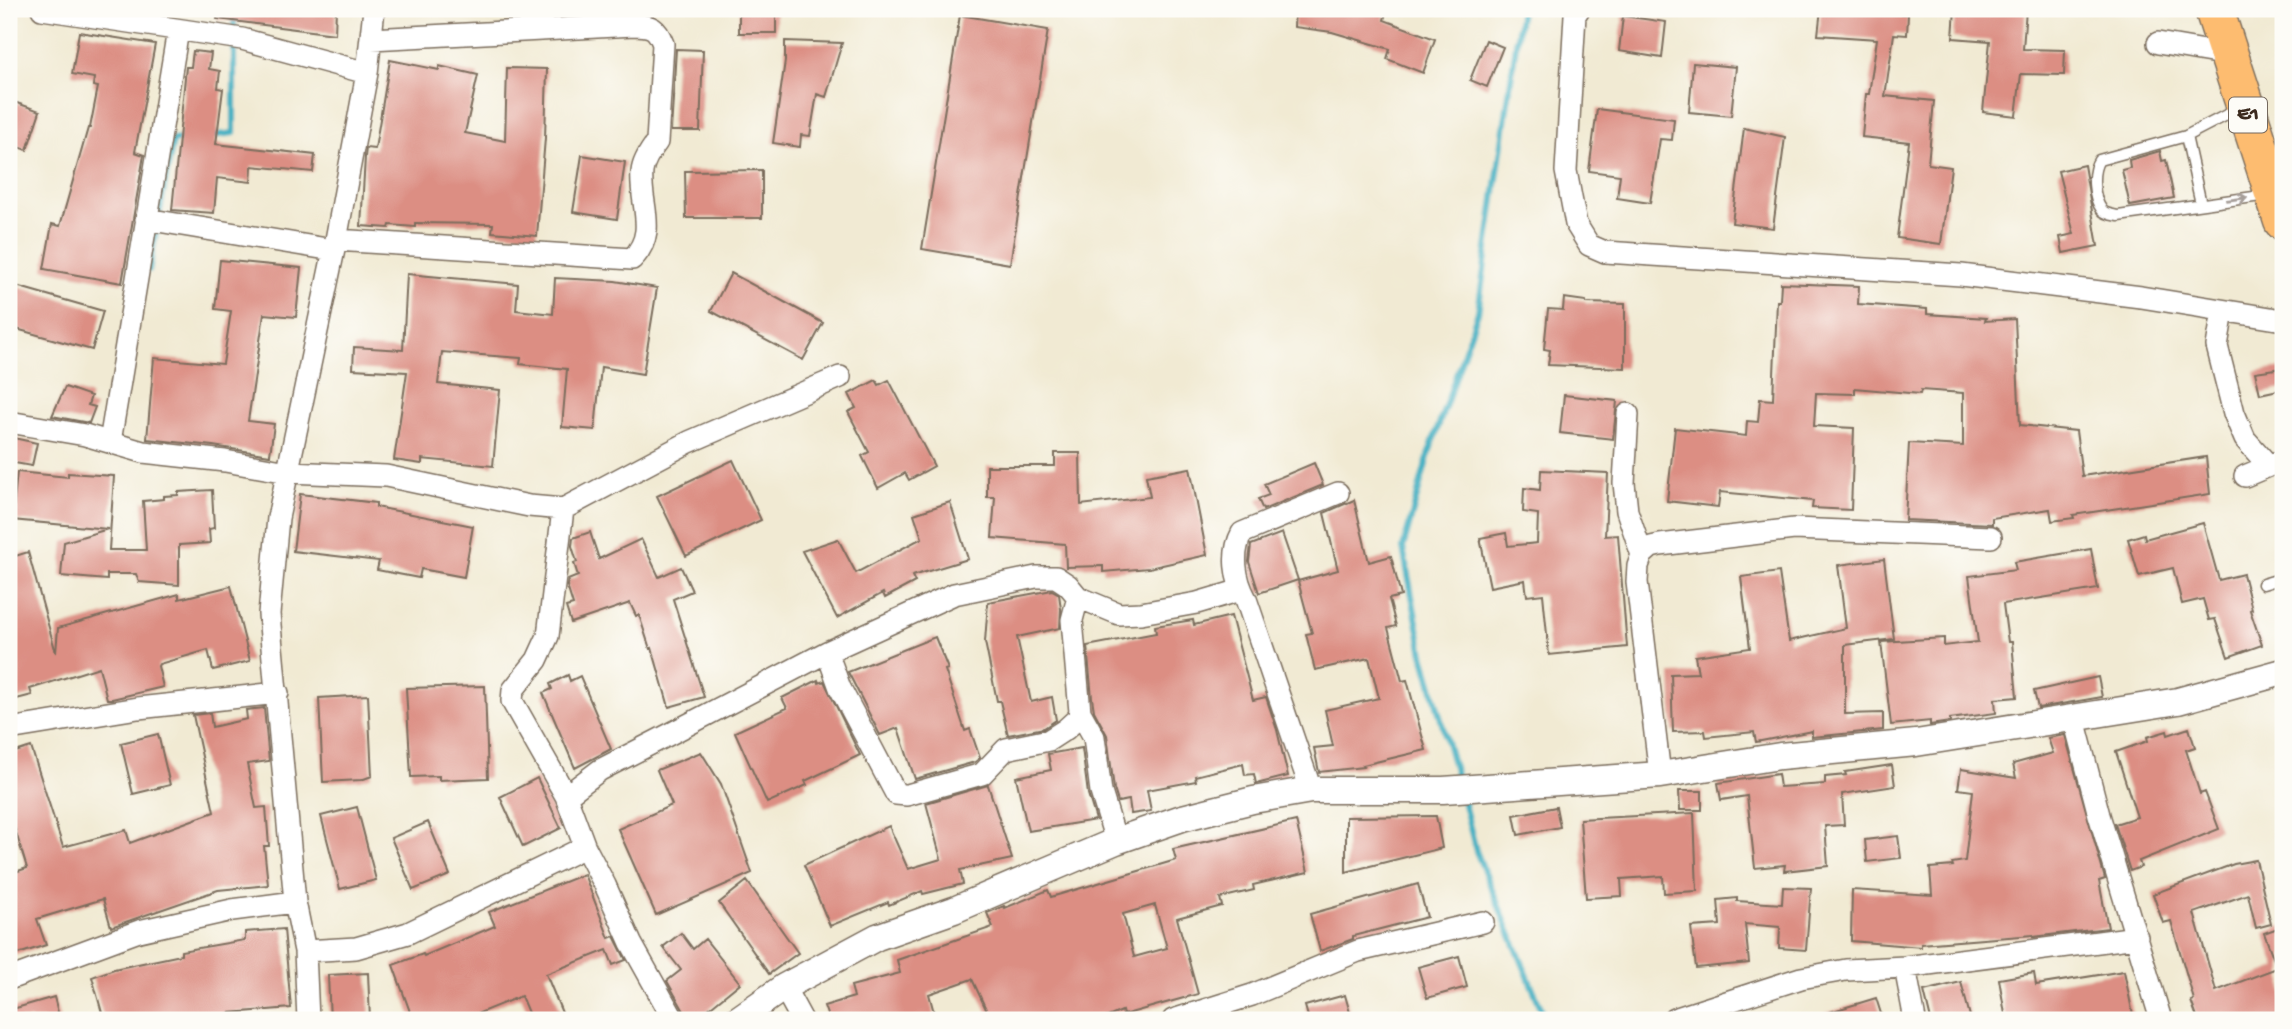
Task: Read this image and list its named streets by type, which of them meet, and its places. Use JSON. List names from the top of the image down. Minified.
{"streets":{"highway":["E1"]}}
